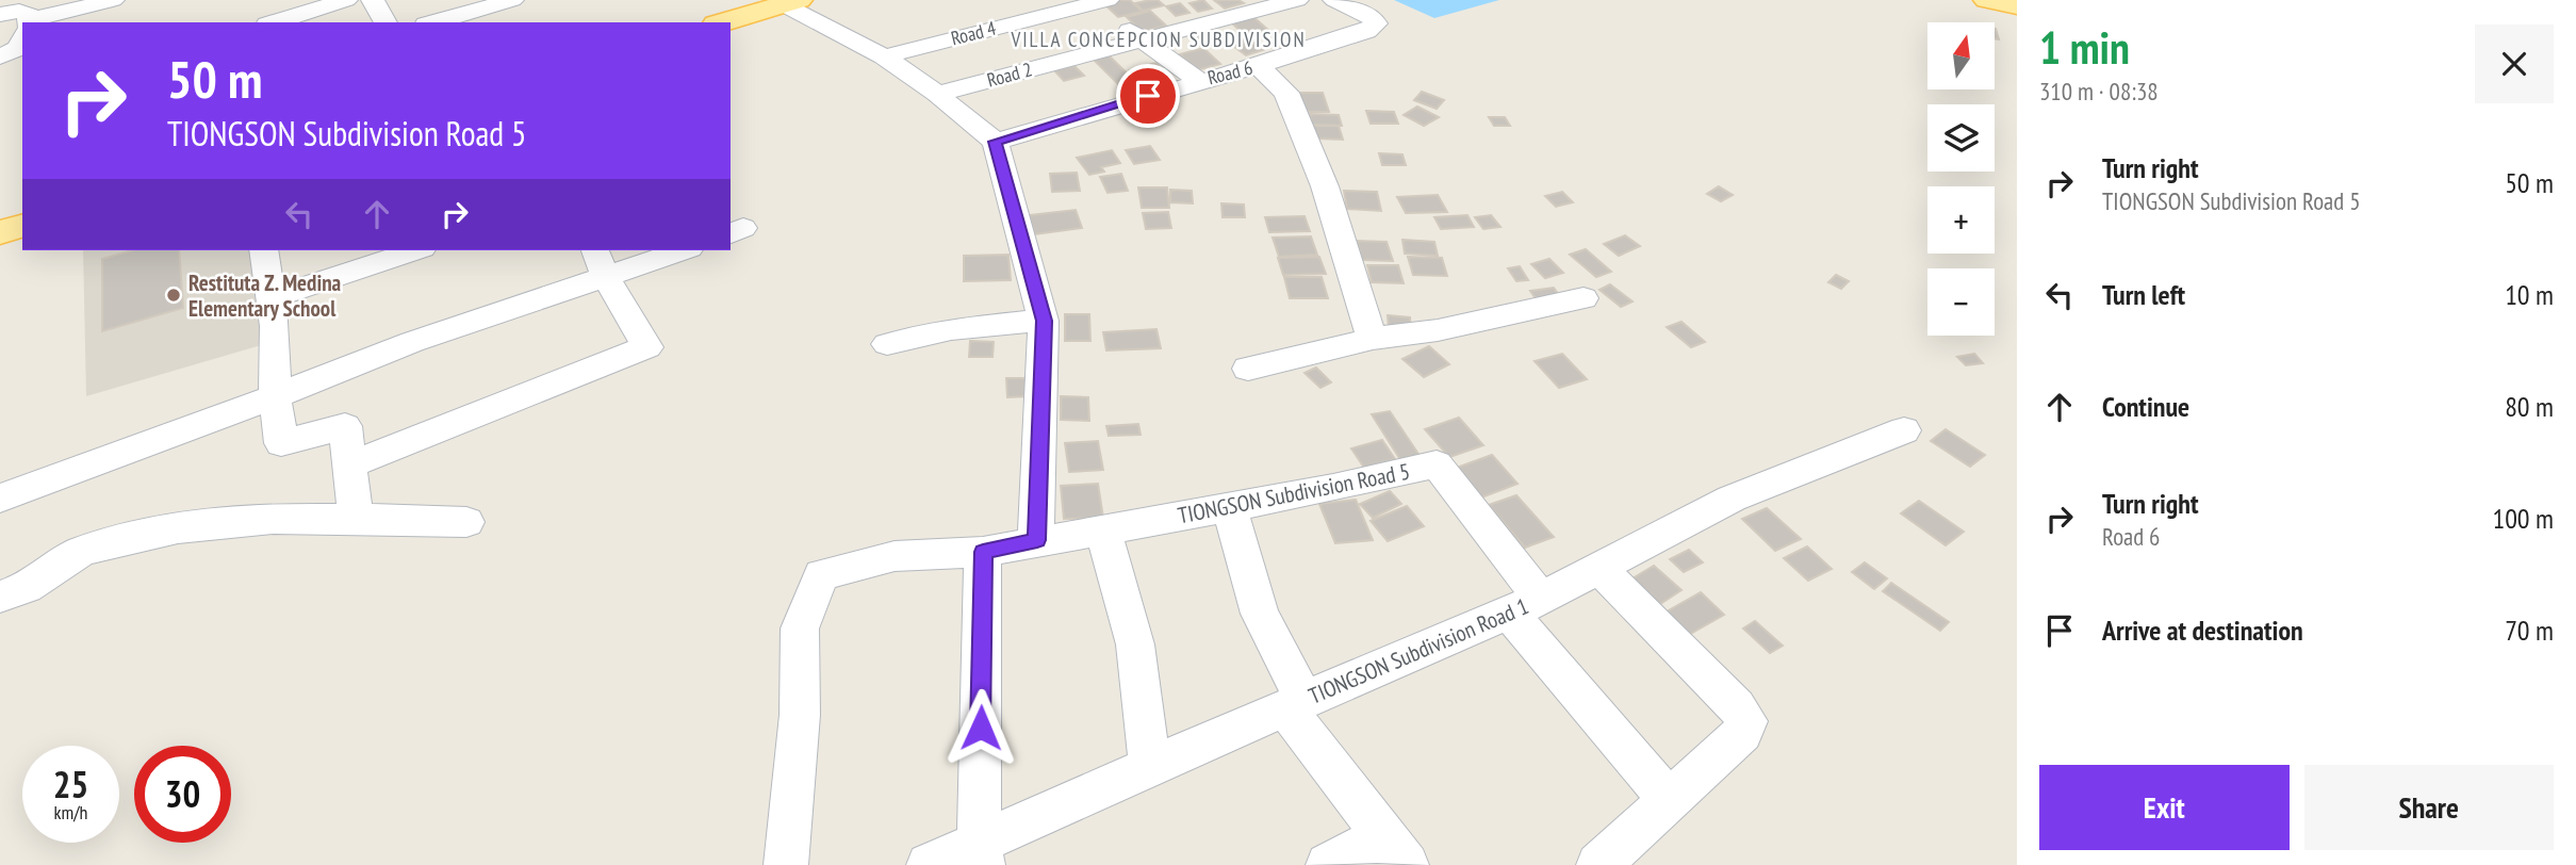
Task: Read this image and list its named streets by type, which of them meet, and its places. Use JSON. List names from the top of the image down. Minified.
{"streets":{"street":["Road 4","Road 6","Road 2","TIONGSON Subdivision Road 5","TIONGSON Subdivision Road 1"]},"crossings":[["TIONGSON Subdivision Road 5","TIONGSON Subdivision Road 1"]],"districts":["VILLA CONCEPCION SUBDIVISION"],"places":["Restituta Z. Medina Elementary School"],"north":"top","page":{"heading":["1 min","310 m · 08:38"],"map_buttons":["+","−"],"turn":["50 m","TIONGSON Subdivision Road 5"],"list":[{"name":"Turn right","note":"TIONGSON Subdivision Road 5","value":"50 m"},{"name":"Turn left","value":"10 m"},{"name":"Continue","value":"80 m"},{"name":"Turn right","note":"Road 6","value":"100 m"},{"name":"Arrive at destination","value":"70 m"}],"speed":"25 km/h","limit":"30","buttons":["Exit","Share"]}}
